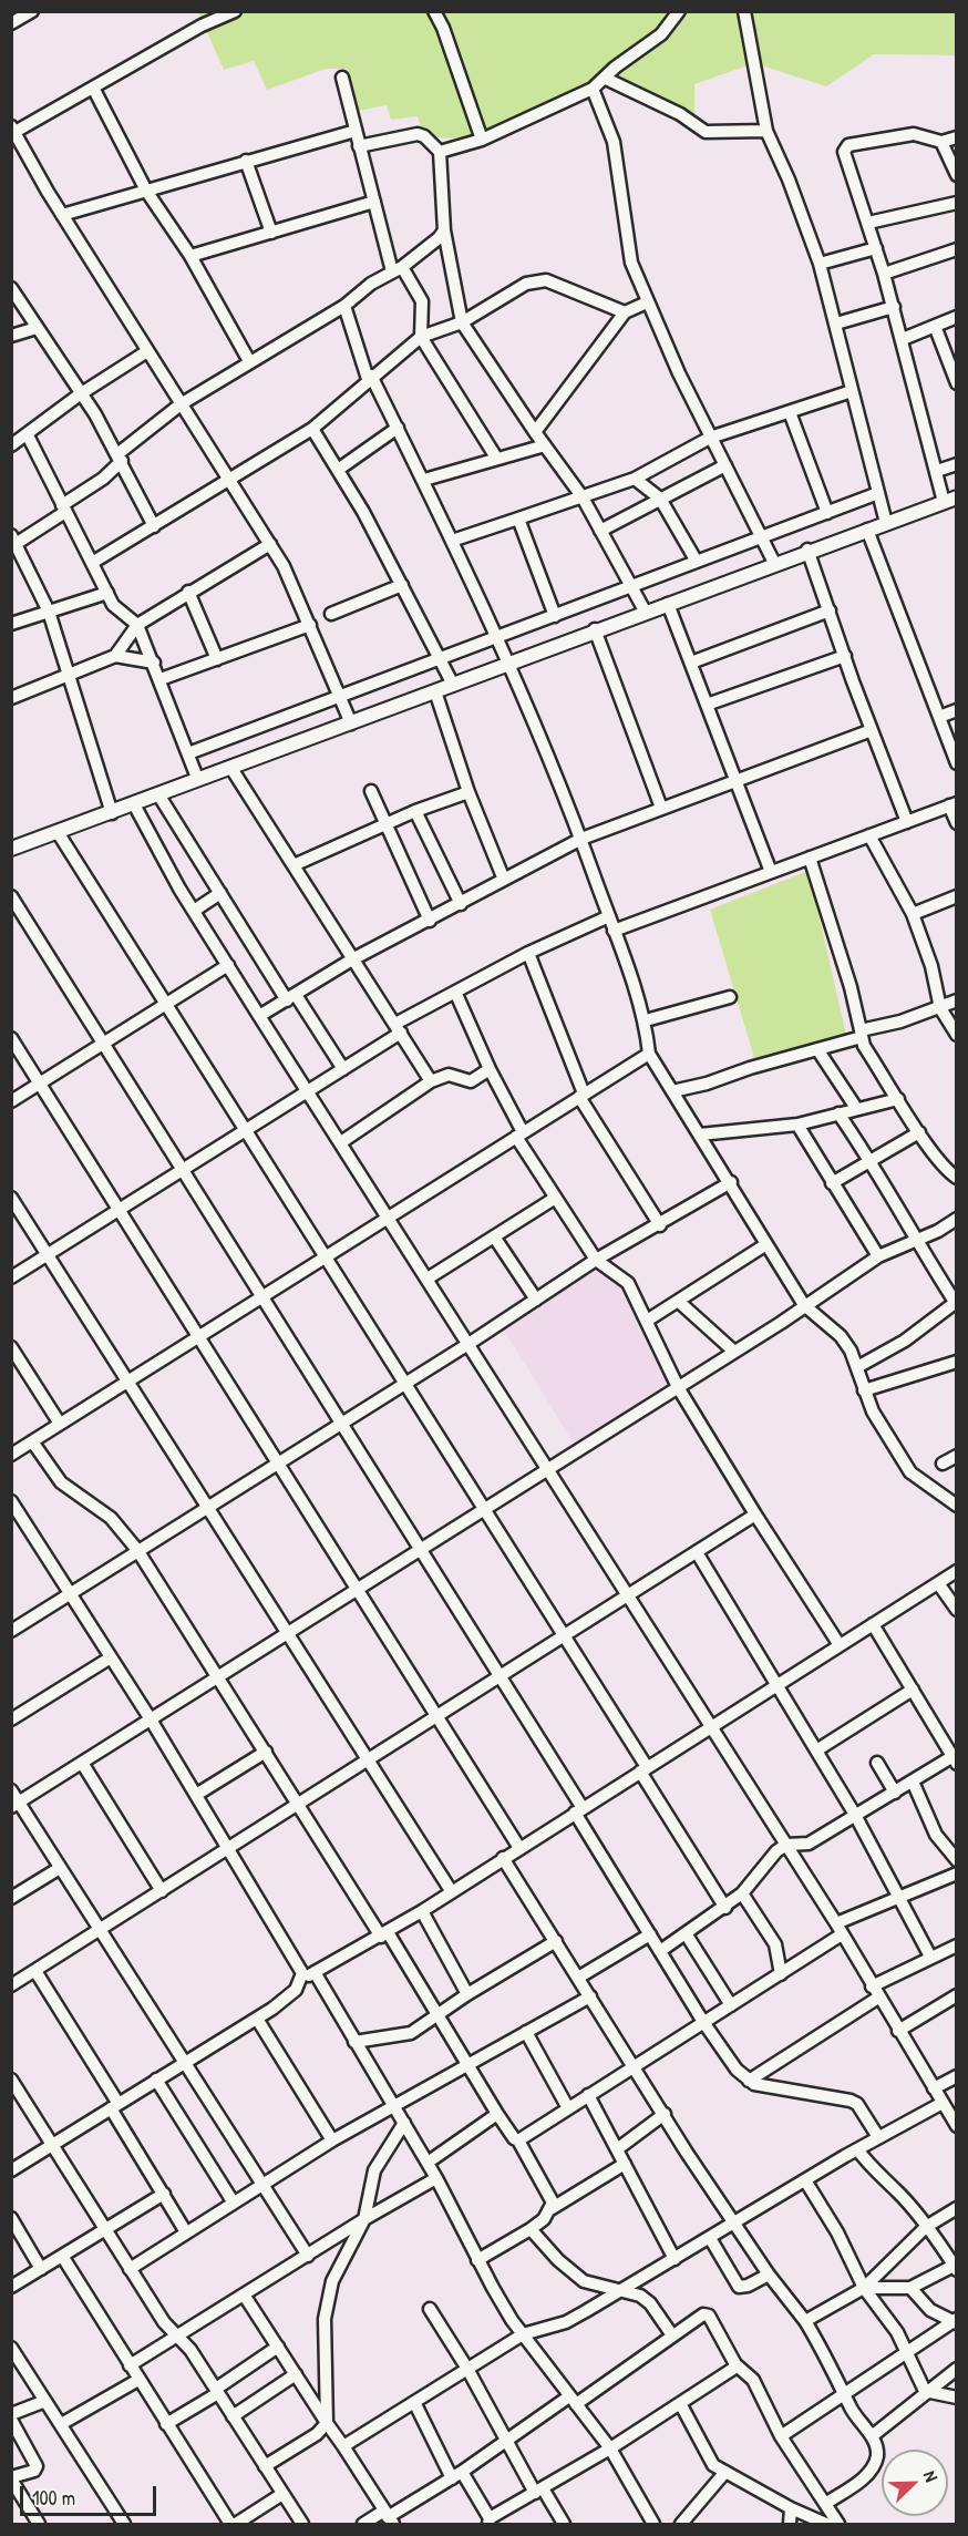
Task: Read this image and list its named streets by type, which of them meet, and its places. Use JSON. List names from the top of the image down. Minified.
{"scale_bar":"100 m","north":"top right"}
